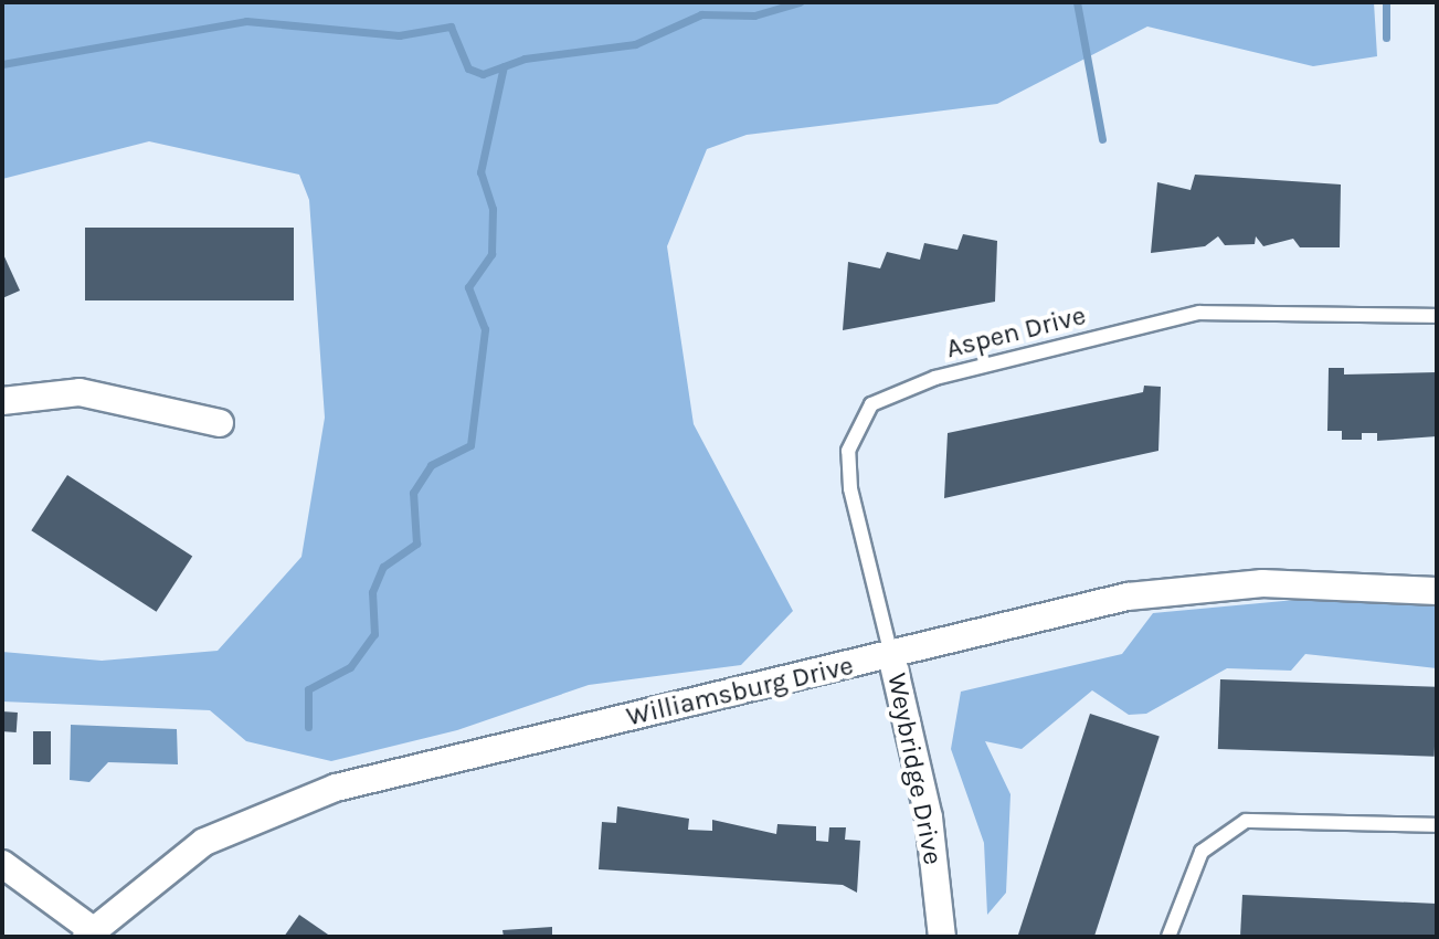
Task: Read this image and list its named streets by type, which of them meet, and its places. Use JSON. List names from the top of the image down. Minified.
{"streets":{"street":["Williamsburg Drive","Weybridge Drive"],"lane":["Aspen Drive"]},"crossings":[["Aspen Drive","Williamsburg Drive"],["Aspen Drive","Weybridge Drive"],["Williamsburg Drive","Weybridge Drive"]]}
